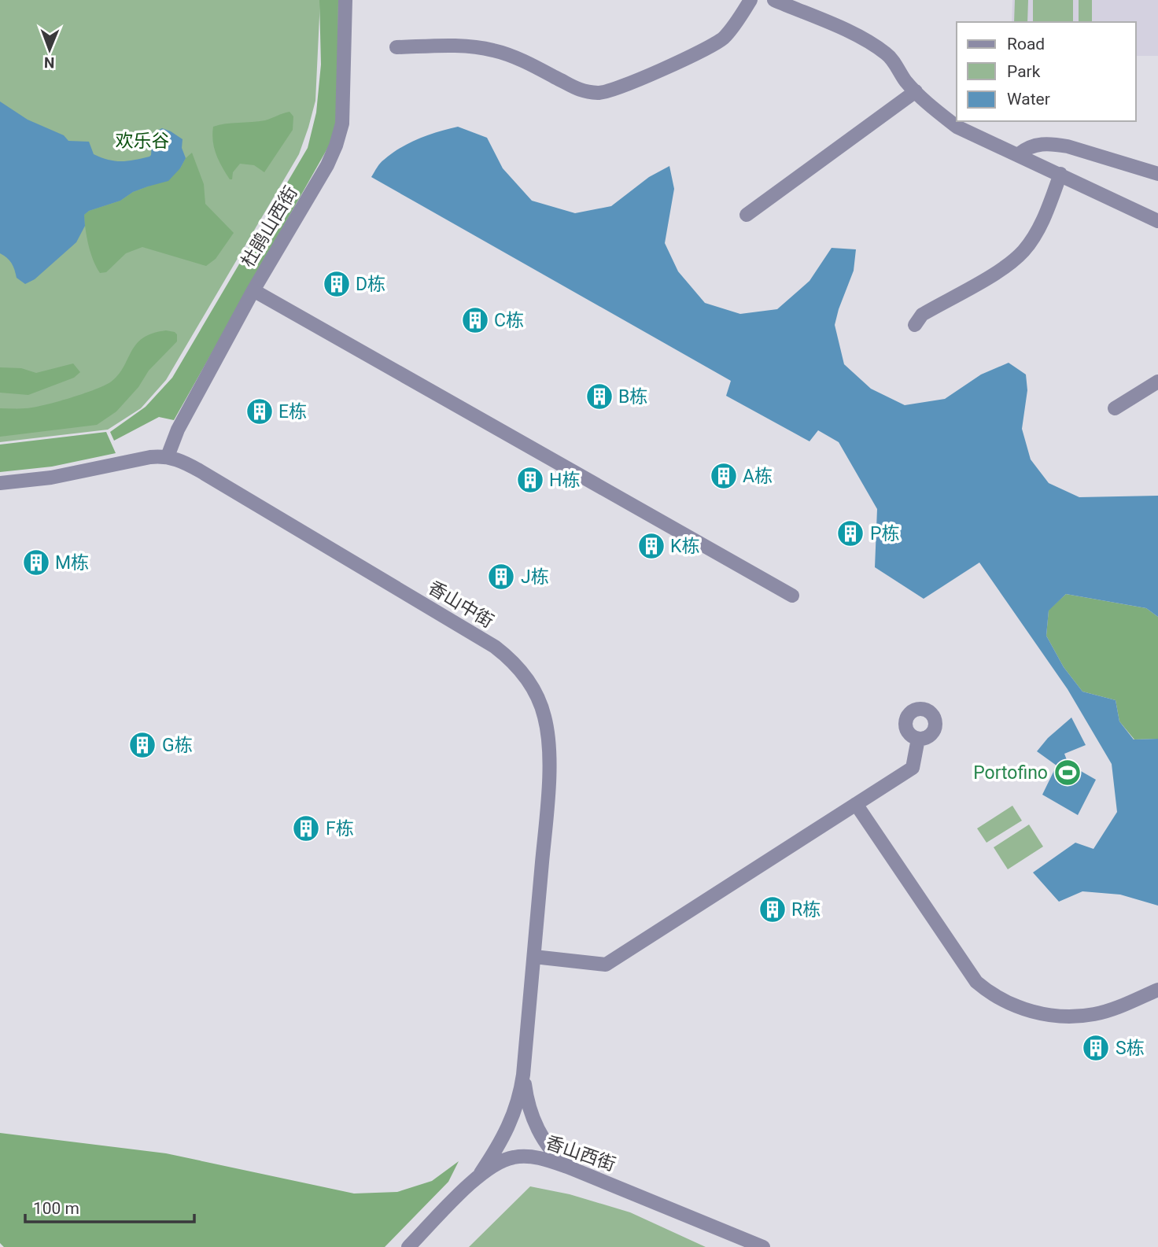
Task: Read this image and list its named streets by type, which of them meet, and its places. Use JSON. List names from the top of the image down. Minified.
{"streets":{"street":["杜鹃山西街","香山中街","香山西街"]},"crossings":[["杜鹃山西街","香山中街"],["香山中街","香山西街"]],"parks":["欢乐谷"],"places":{"building":["D栋","C栋","B栋","E栋","A栋","H栋","P栋","K栋","M栋","J栋","G栋","F栋","R栋","S栋"],"sports":["Portofino"]},"legend":["Road","Park","Water"],"scale_bar":"100 m","north":"bottom"}
